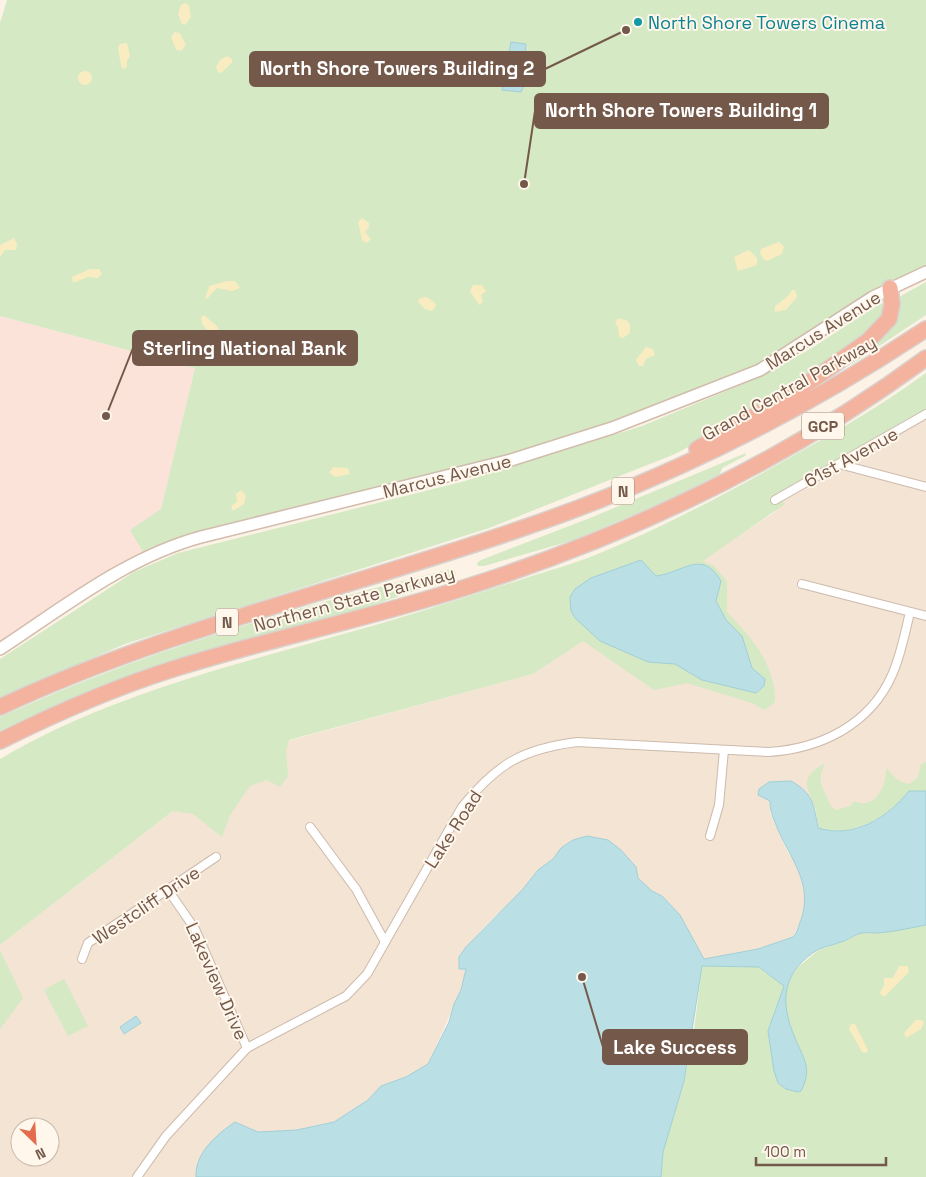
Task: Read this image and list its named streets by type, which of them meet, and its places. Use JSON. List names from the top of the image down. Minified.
{"streets":{"highway":["Grand Central Parkway","GCP","N","Northern State Parkway"],"main road":["Marcus Avenue"],"street":["61st Avenue","Lake Road","Westcliff Drive","Lakeview Drive"]},"crossings":[["Grand Central Parkway","Northern State Parkway"],["GCP","Northern State Parkway"],["Lake Road","Lakeview Drive"],["Westcliff Drive","Lakeview Drive"]],"places":["North Shore Towers Cinema","North Shore Towers Building 2","North Shore Towers Building 1","Sterling National Bank","Lake Success"],"scale_bar":"100 m","north":"bottom right"}
